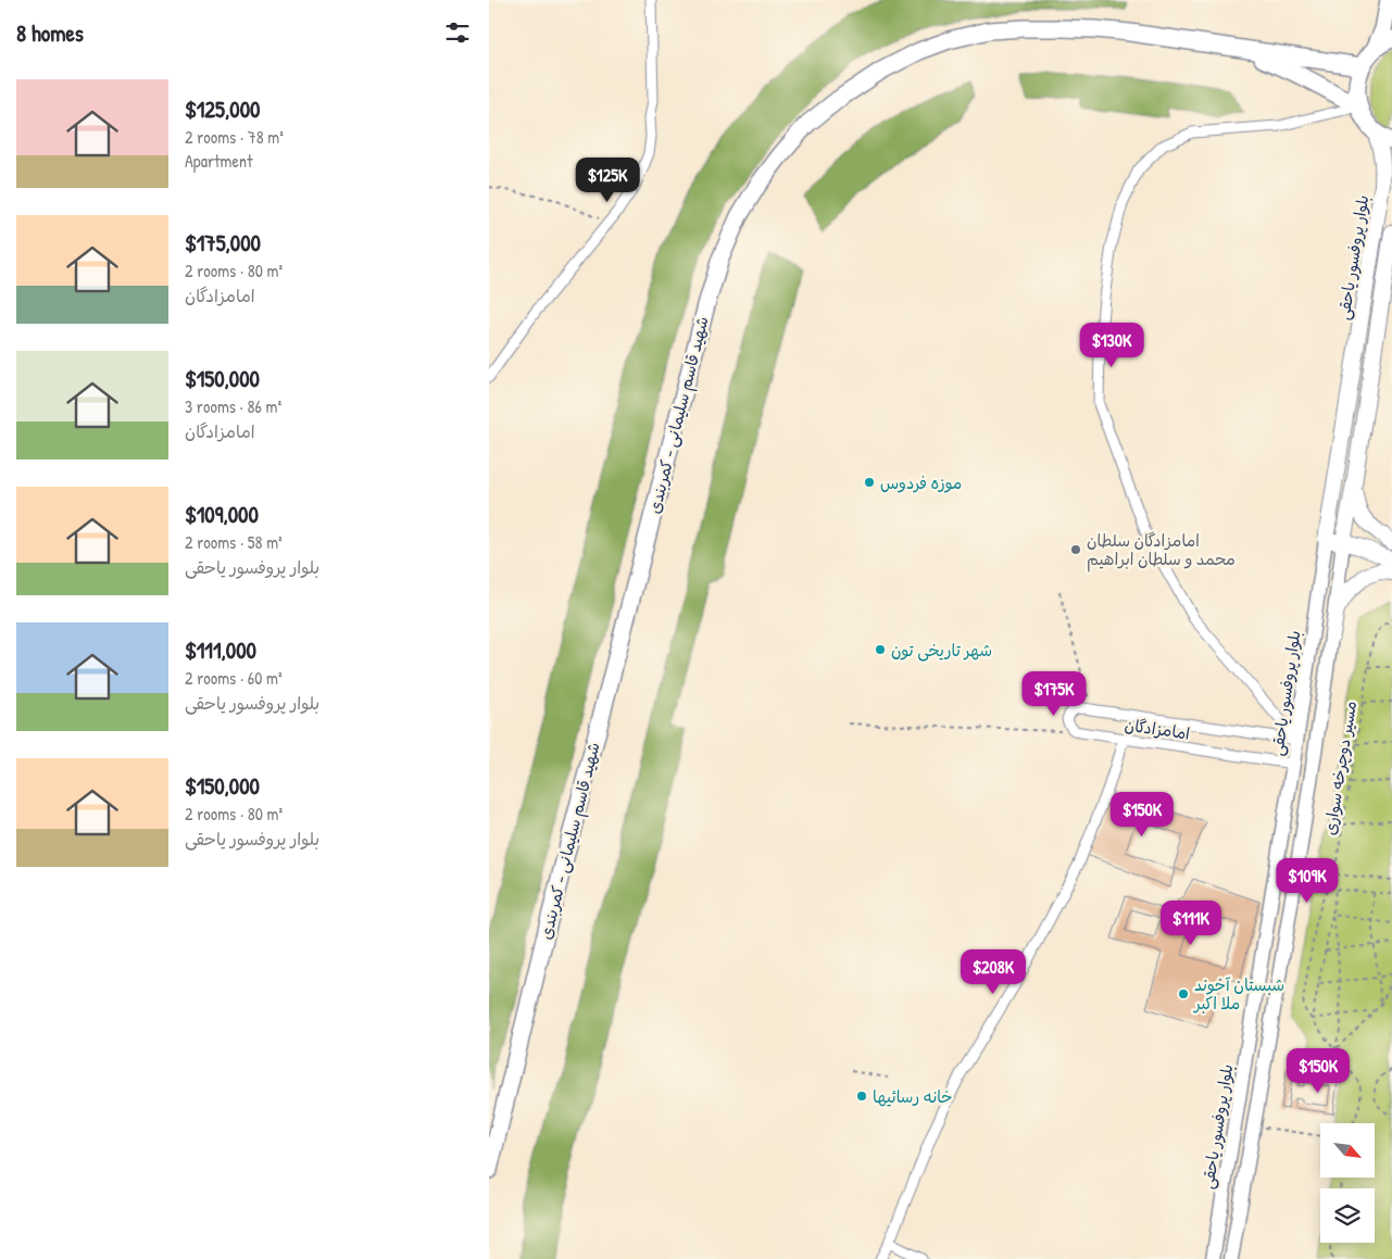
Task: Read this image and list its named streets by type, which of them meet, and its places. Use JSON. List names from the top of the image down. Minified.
{"streets":{"highway":["شهید قاسم سلیمانی - کمربندی"],"main road":["بلوار پروفسور یاحقی"],"street":["امامزادگان"],"path":["مسیر دوچرخه سواری"]},"crossings":[["بلوار پروفسور یاحقی","امامزادگان"]],"places":["موزه فردوس","امامزادگان سلطان محمد و سلطان ابراهیم","شهر تاریخی تون","شبستان آخوند ملا اکبر","خانه رسائیها"],"north":"bottom right","page":{"heading":"8 homes","list":[{"name":"$125,000","note":"2 rooms · 78 m² · Apartment"},{"name":"$175,000","note":"2 rooms · 80 m² · امامزادگان"},{"name":"$150,000","note":"3 rooms · 86 m² · امامزادگان"},{"name":"$109,000","note":"2 rooms · 58 m² · بلوار پروفسور یاحقی"},{"name":"$111,000","note":"2 rooms · 60 m² · بلوار پروفسور یاحقی"},{"name":"$150,000","note":"2 rooms · 80 m² · بلوار پروفسور یاحقی"}],"price":["$125K","$130K","$175K","$150K","$109K","$111K","$208K","$150K"]}}
